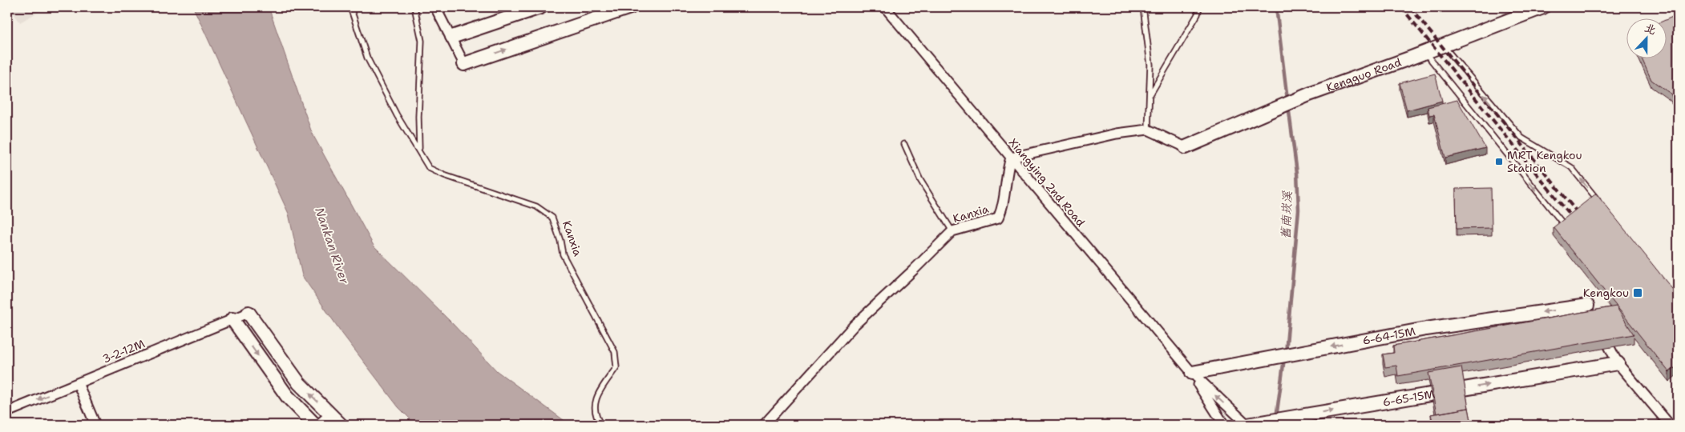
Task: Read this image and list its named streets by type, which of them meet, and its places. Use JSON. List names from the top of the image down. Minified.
{"streets":{"street":["Kengguo Road","Xiangying 2nd Road","Kanxia","6-64-15M","3-2-12M","6-65-15M"]},"crossings":[["Xiangying 2nd Road","Kanxia"],["Xiangying 2nd Road","6-64-15M"],["Xiangying 2nd Road","6-65-15M"]],"one_way":["6-64-15M","6-65-15M"],"water":["舊南崁溪","Nankan River"],"places":{"transit":["MRT Kengkou Station","Kengkou"]},"north":"top"}
